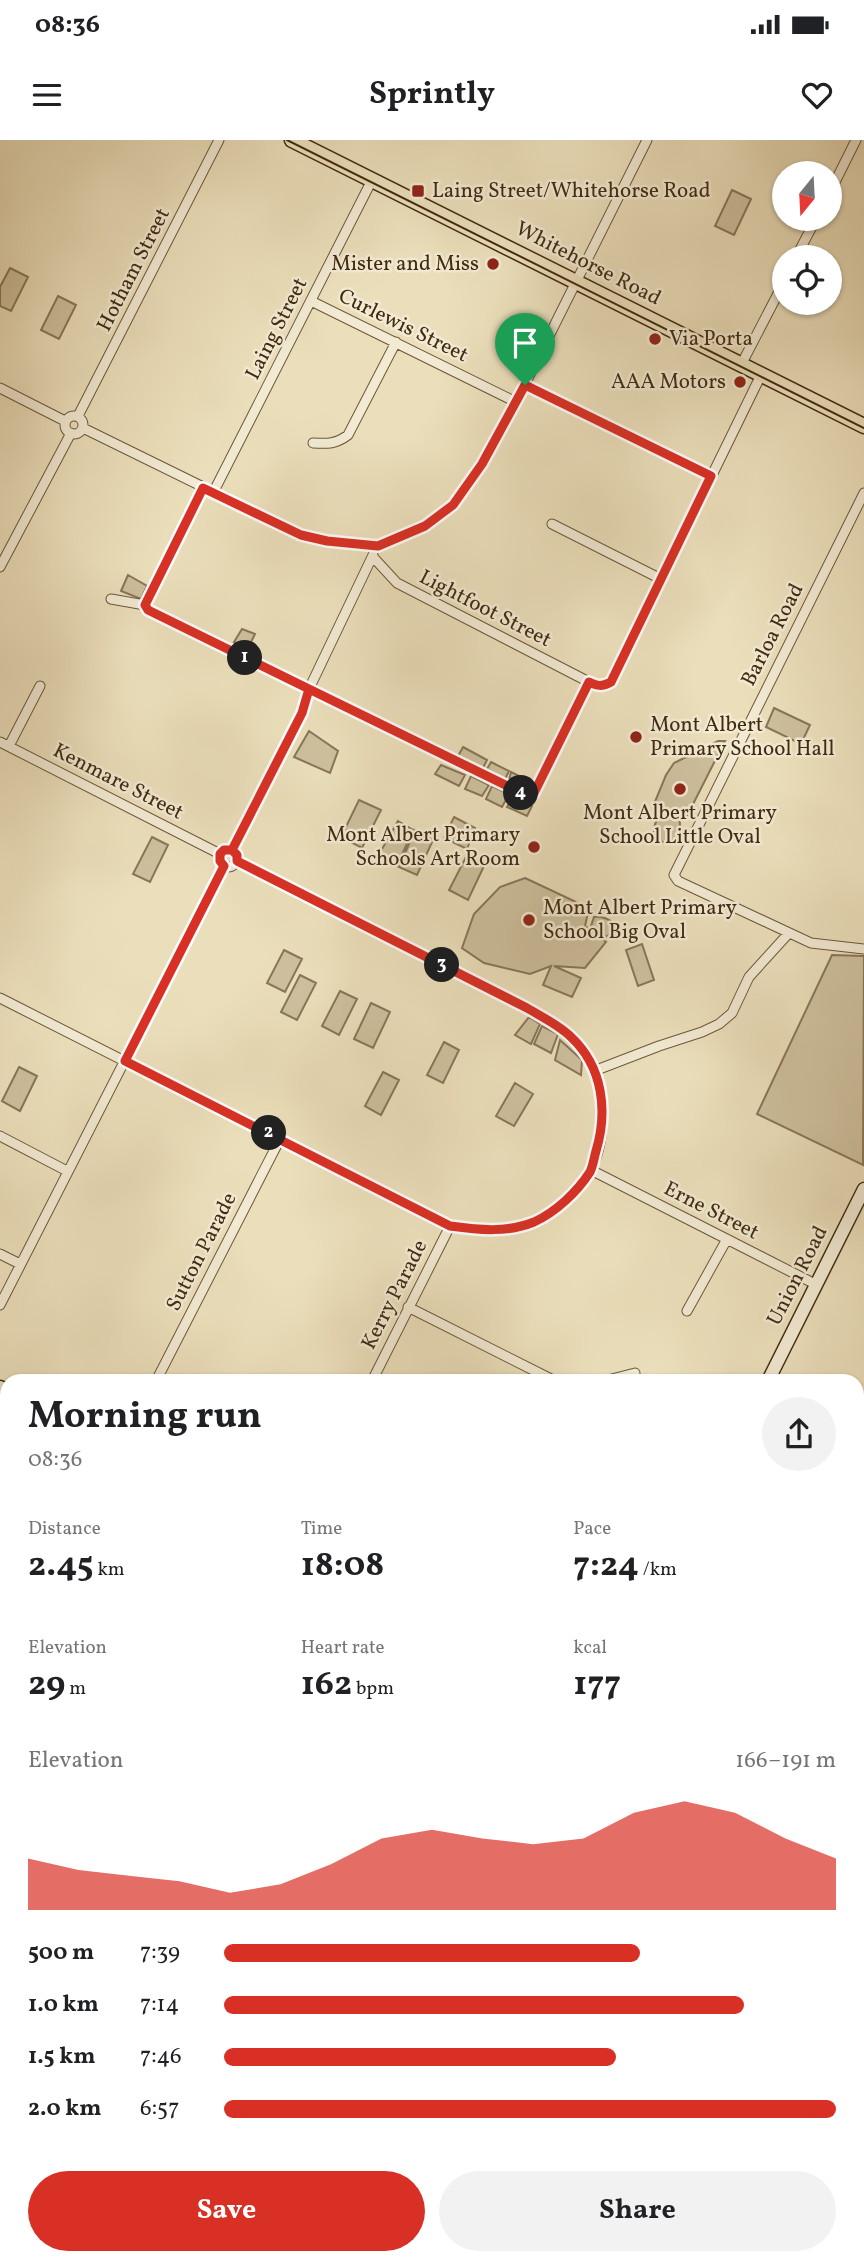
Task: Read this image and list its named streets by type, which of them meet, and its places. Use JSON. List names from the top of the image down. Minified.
{"streets":{"main road":["Whitehorse Road","Union Road"],"street":["Hotham Street","Curlewis Street","Laing Street","Lightfoot Street","Barloa Road","Kenmare Street","Erne Street","Sutton Parade","Kerry Parade"]},"crossings":[["Whitehorse Road","Laing Street"],["Curlewis Street","Laing Street"],["Erne Street","Union Road"]],"places":{"transit":["Laing Street/Whitehorse Road"],"other":["Mister and Miss","Via Porta","AAA Motors","Mont Albert Primary School Hall","Mont Albert Primary School Little Oval","Mont Albert Primary Schools Art Room","Mont Albert Primary School Big Oval"]},"north":"bottom","page":{"status":"08:36","header":"Sprintly","pins":["1","4","3","2"],"heading":["Morning run","08:36"],"stats":[["Distance","2.45 km"],["Time","18:08"],["Pace","7:24 /km"],["Elevation","29 m"],["Heart rate","162 bpm"],["kcal","177"]],"chart":["Elevation","166–191 m"],"list":[{"name":"500 m","note":"7:39"},{"name":"1.0 km","note":"7:14"},{"name":"1.5 km","note":"7:46"},{"name":"2.0 km","note":"6:57"}],"buttons":["Save","Share"]}}
